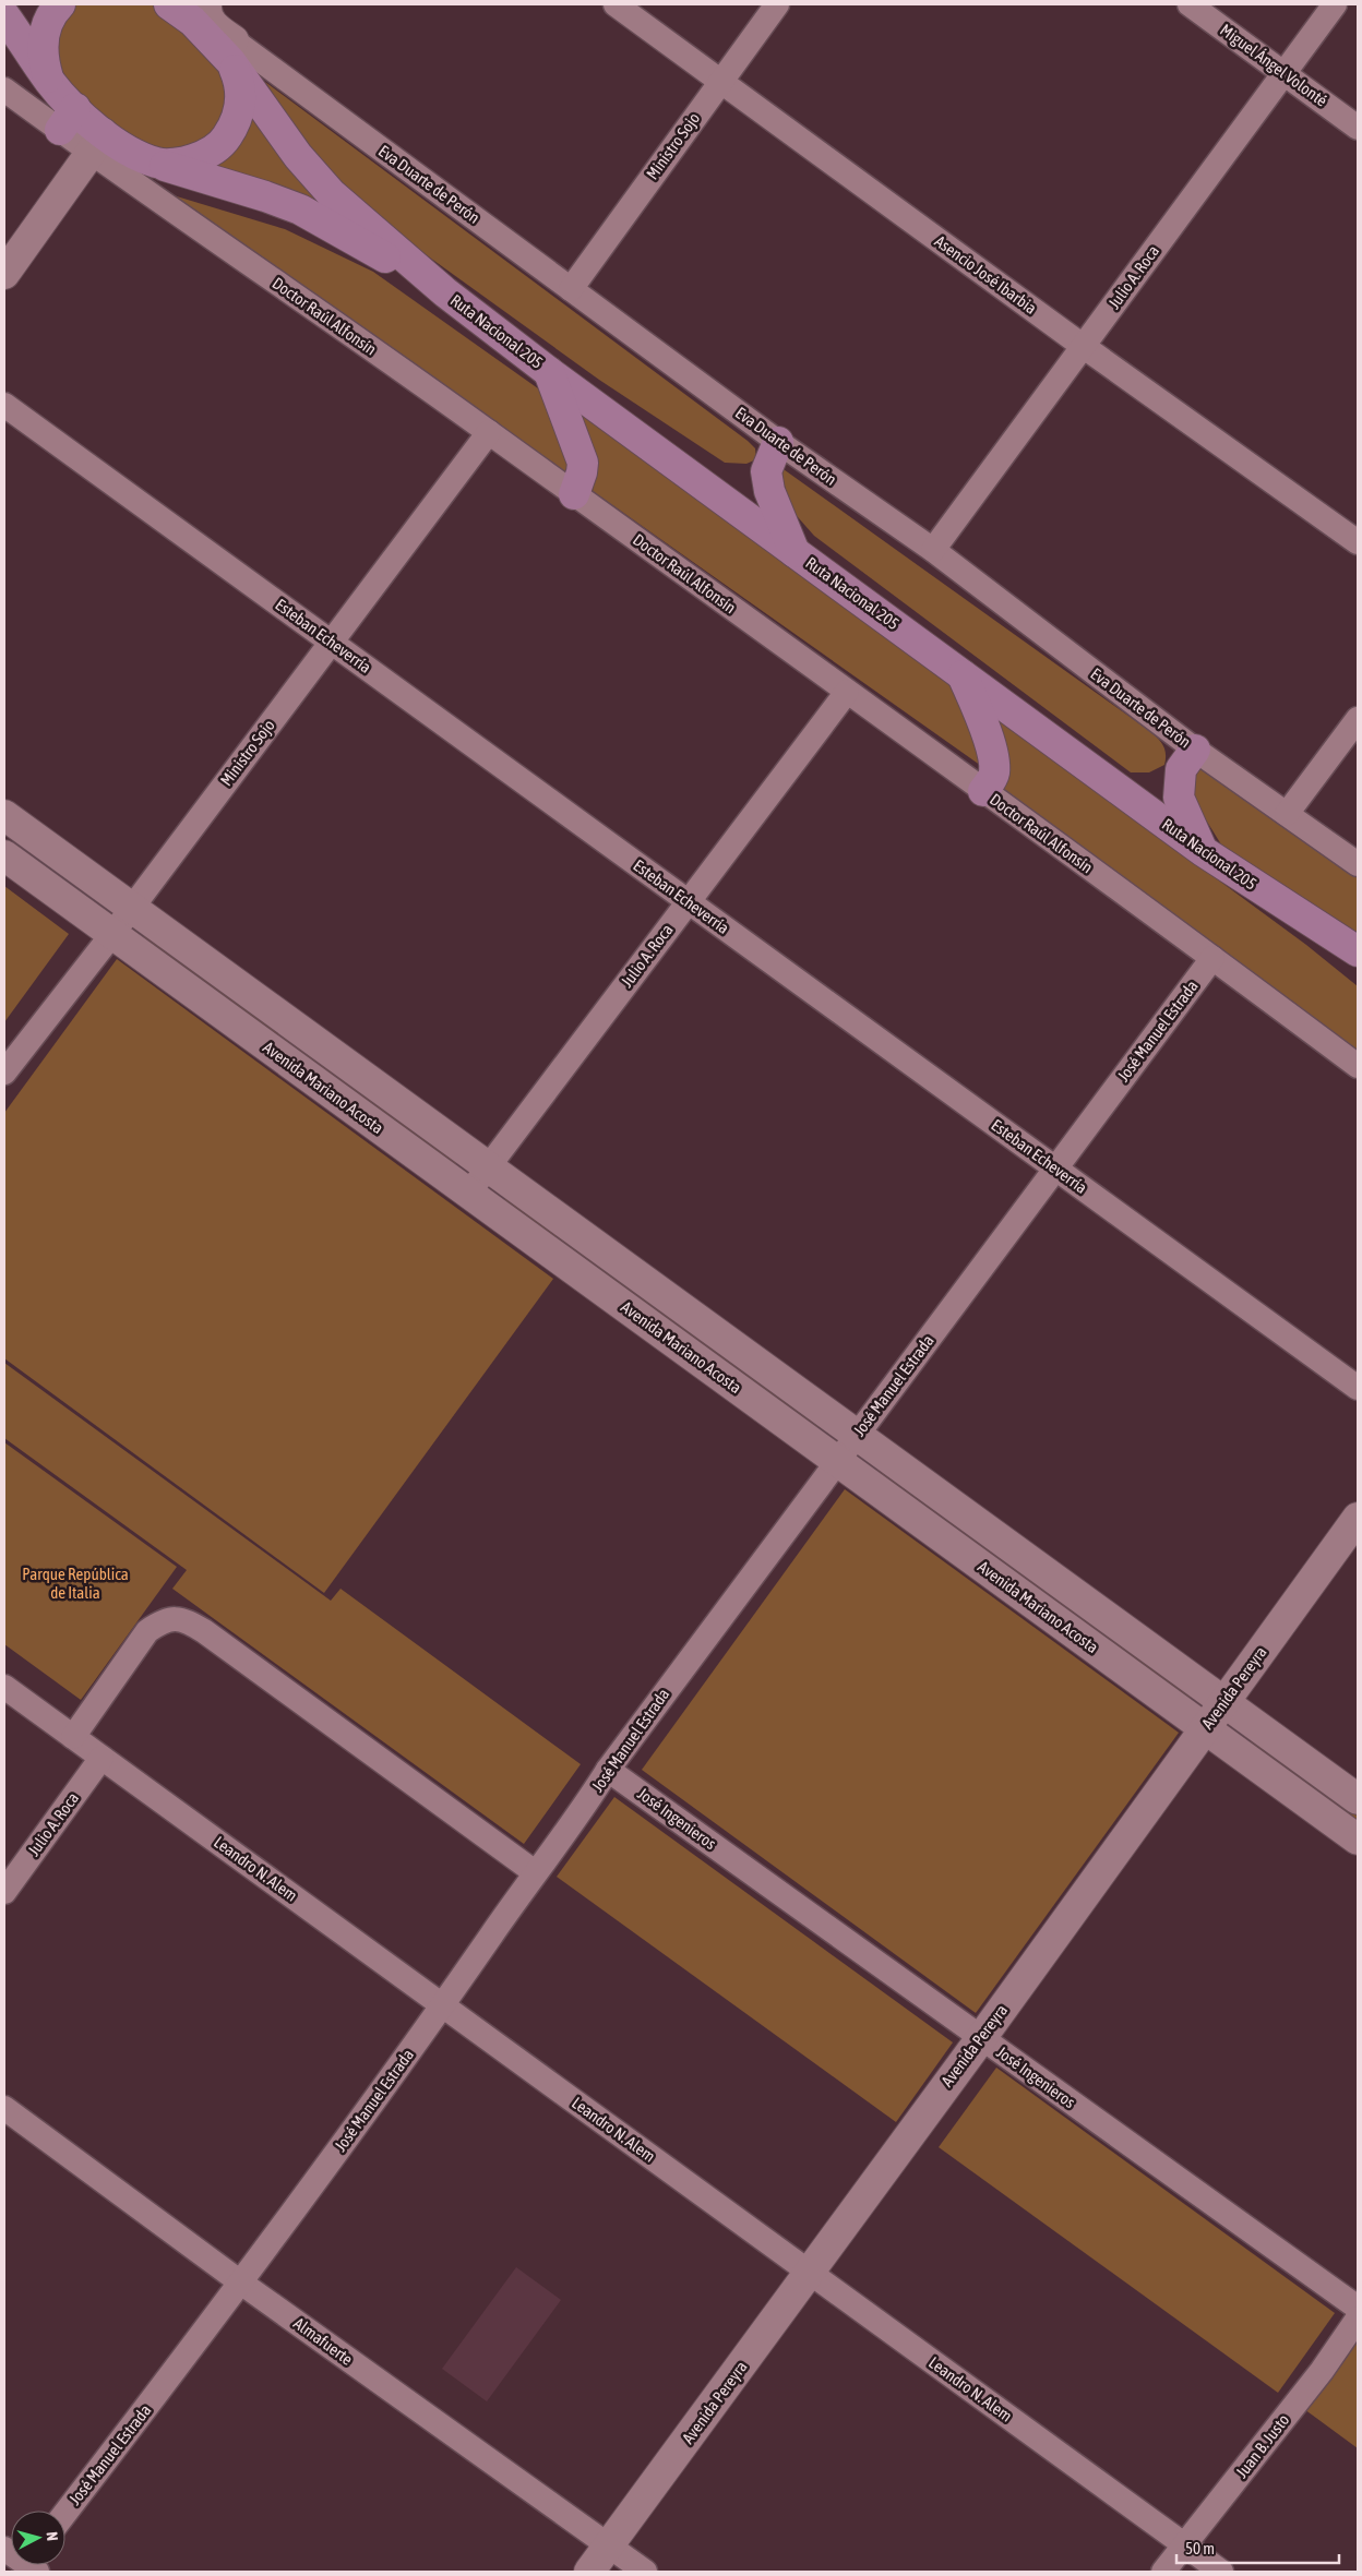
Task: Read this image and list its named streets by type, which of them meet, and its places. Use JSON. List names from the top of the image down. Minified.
{"streets":{"main road":["Ruta Nacional 205","Avenida Mariano Acosta","Avenida Pereyra"],"street":["Miguel Ángel Volonté","Ministro Sojo","Eva Duarte de Perón","Asencio José Ibarbia","Julio A. Roca","Doctor Raúl Alfonsín","Esteban Echeverría","José Manuel Estrada","José Ingenieros","Leandro N. Alem","Almafuerte","Juan B. Justo"]},"crossings":[["Miguel Ángel Volonté","Julio A. Roca"],["Ministro Sojo","Eva Duarte de Perón"],["Ministro Sojo","Asencio José Ibarbia"],["Ministro Sojo","Doctor Raúl Alfonsín"],["Ministro Sojo","Esteban Echeverría"],["Ministro Sojo","Avenida Mariano Acosta"],["Eva Duarte de Perón","Julio A. Roca"],["Eva Duarte de Perón","Ruta Nacional 205"],["Asencio José Ibarbia","Julio A. Roca"],["Julio A. Roca","Doctor Raúl Alfonsín"],["Julio A. Roca","Esteban Echeverría"],["Julio A. Roca","Avenida Mariano Acosta"],["Julio A. Roca","Leandro N. Alem"],["Doctor Raúl Alfonsín","Ruta Nacional 205"],["Doctor Raúl Alfonsín","José Manuel Estrada"],["Esteban Echeverría","José Manuel Estrada"],["José Manuel Estrada","Avenida Mariano Acosta"],["José Manuel Estrada","José Ingenieros"],["José Manuel Estrada","Leandro N. Alem"],["José Manuel Estrada","Almafuerte"],["Avenida Mariano Acosta","Avenida Pereyra"],["Avenida Pereyra","José Ingenieros"],["Avenida Pereyra","Leandro N. Alem"],["Avenida Pereyra","Almafuerte"],["Leandro N. Alem","Juan B. Justo"]],"parks":["Parque República de Italia"],"scale_bar":"50 m","north":"right"}
